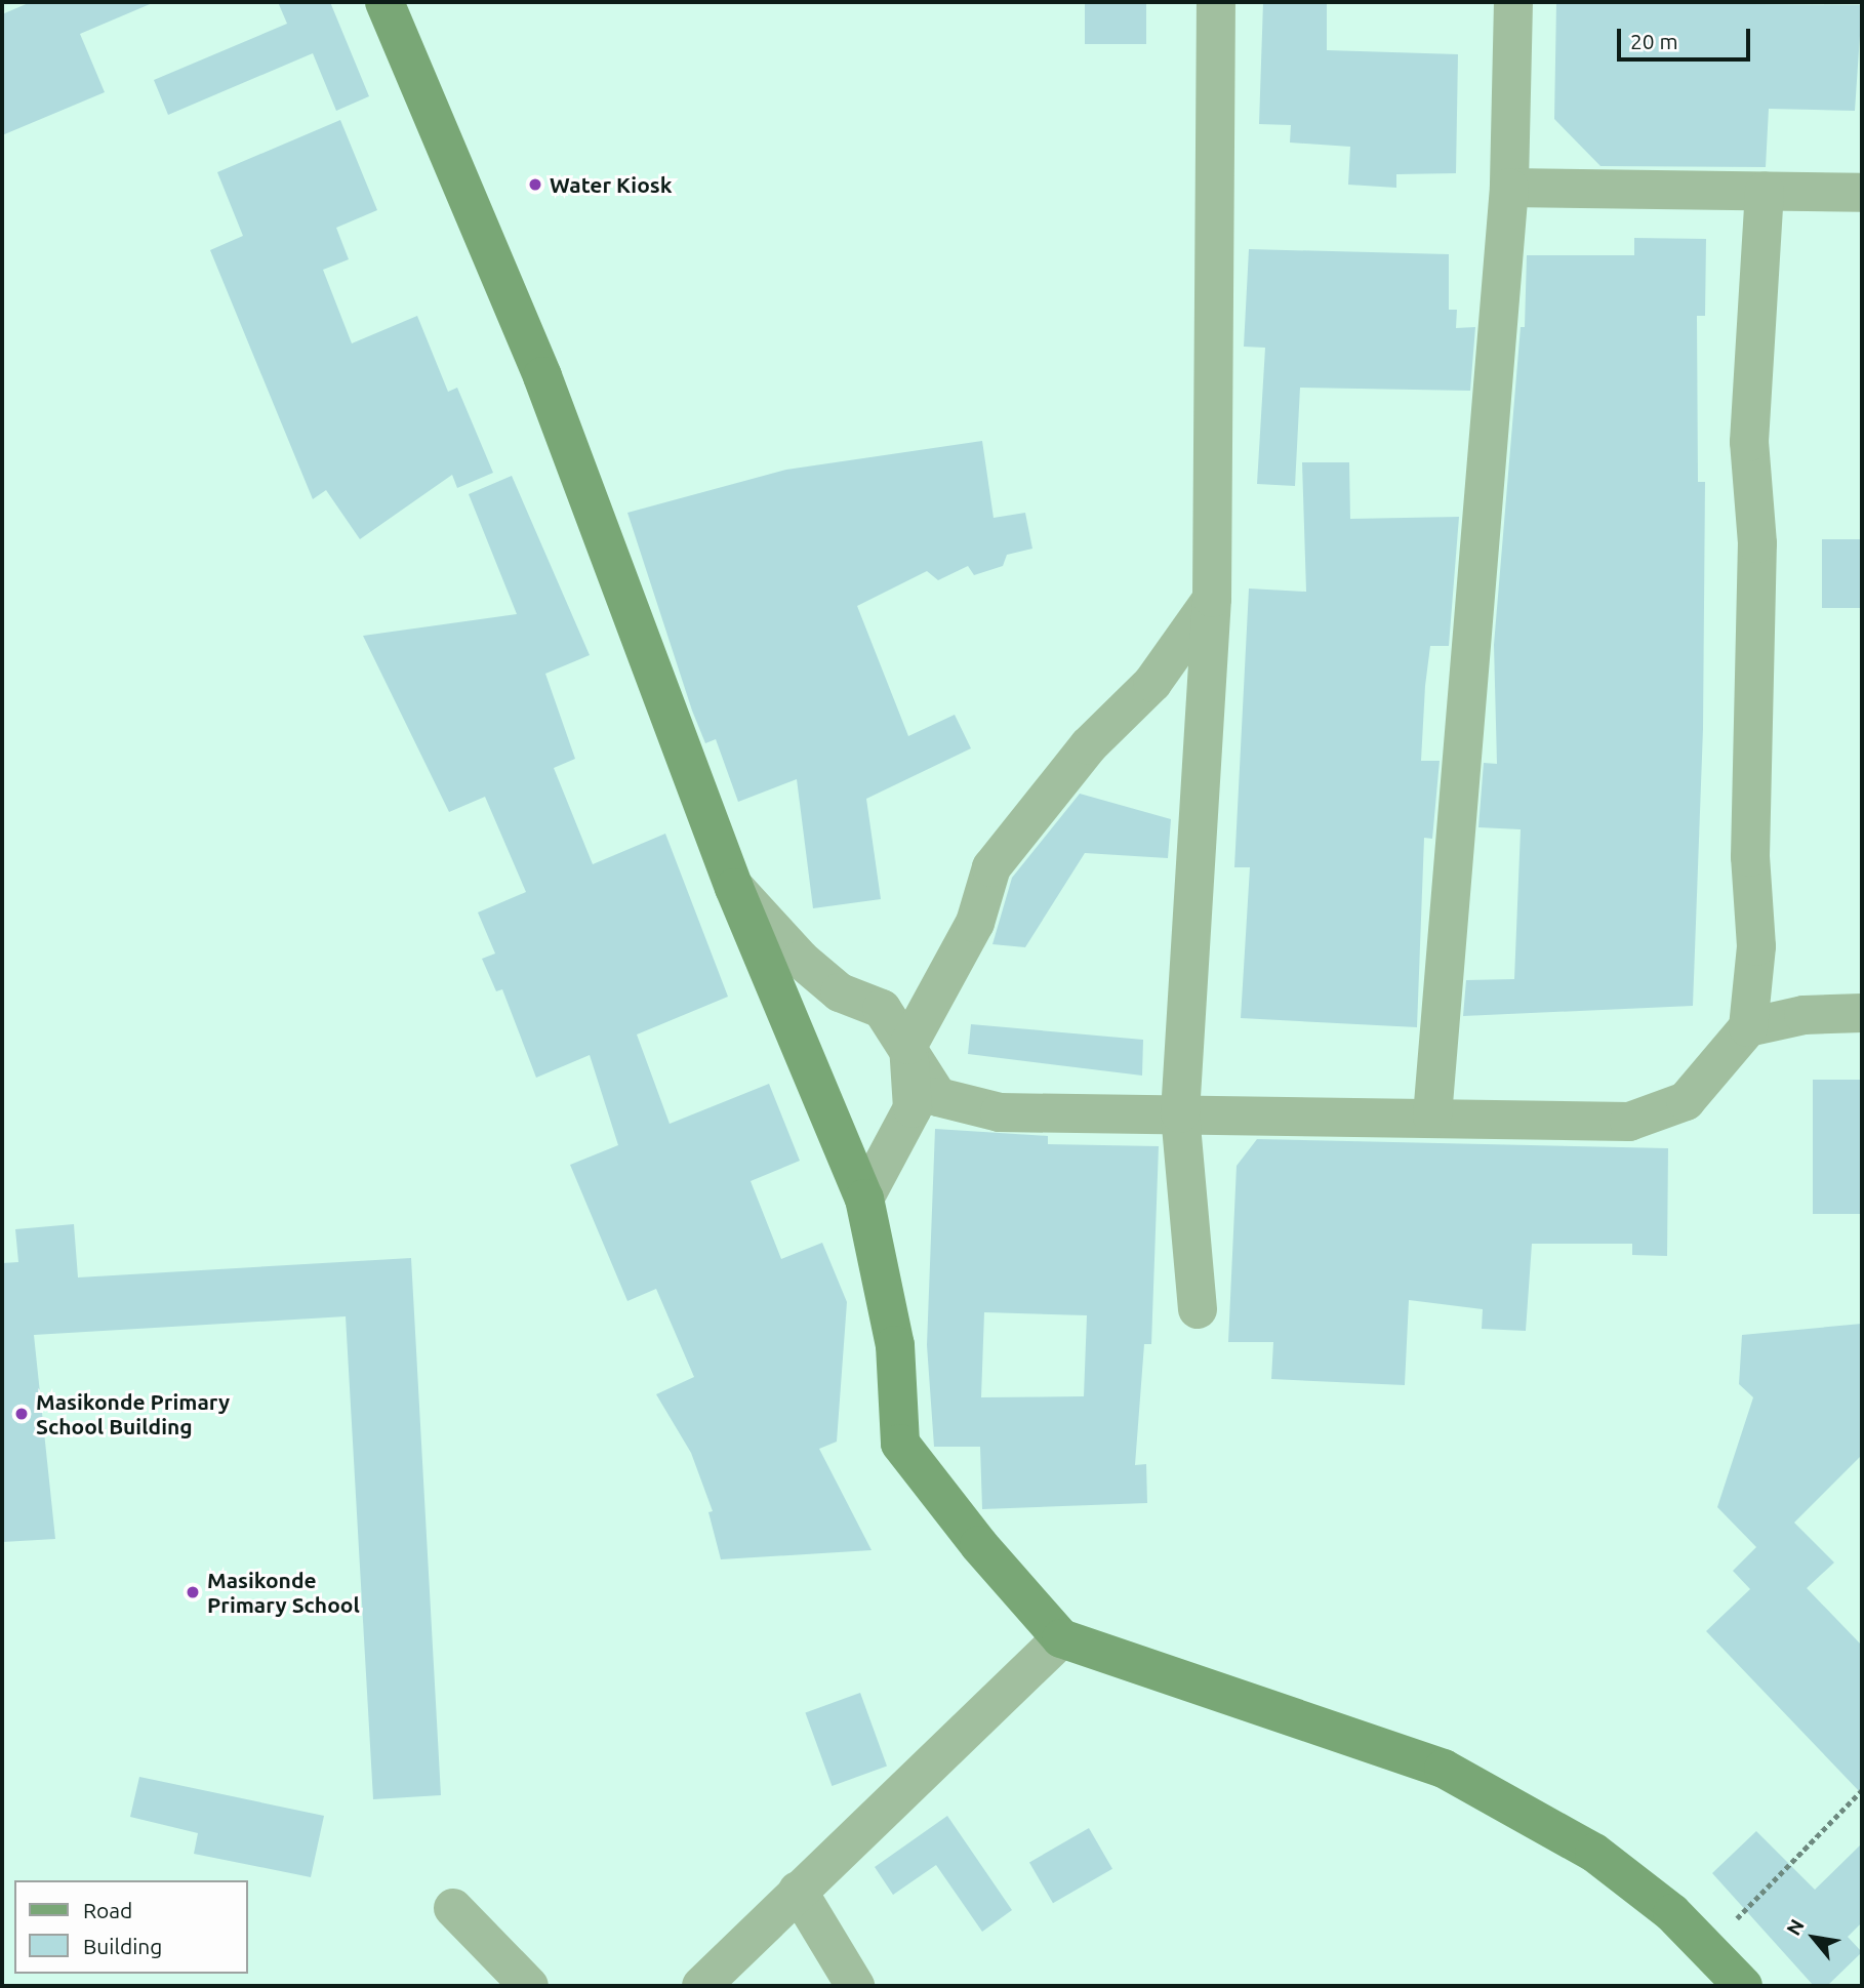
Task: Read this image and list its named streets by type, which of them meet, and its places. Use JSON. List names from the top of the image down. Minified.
{"places":["Water Kiosk","Masikonde Primary School Building","Masikonde Primary School"],"legend":["Road","Building"],"scale_bar":"20 m","north":"top left"}
